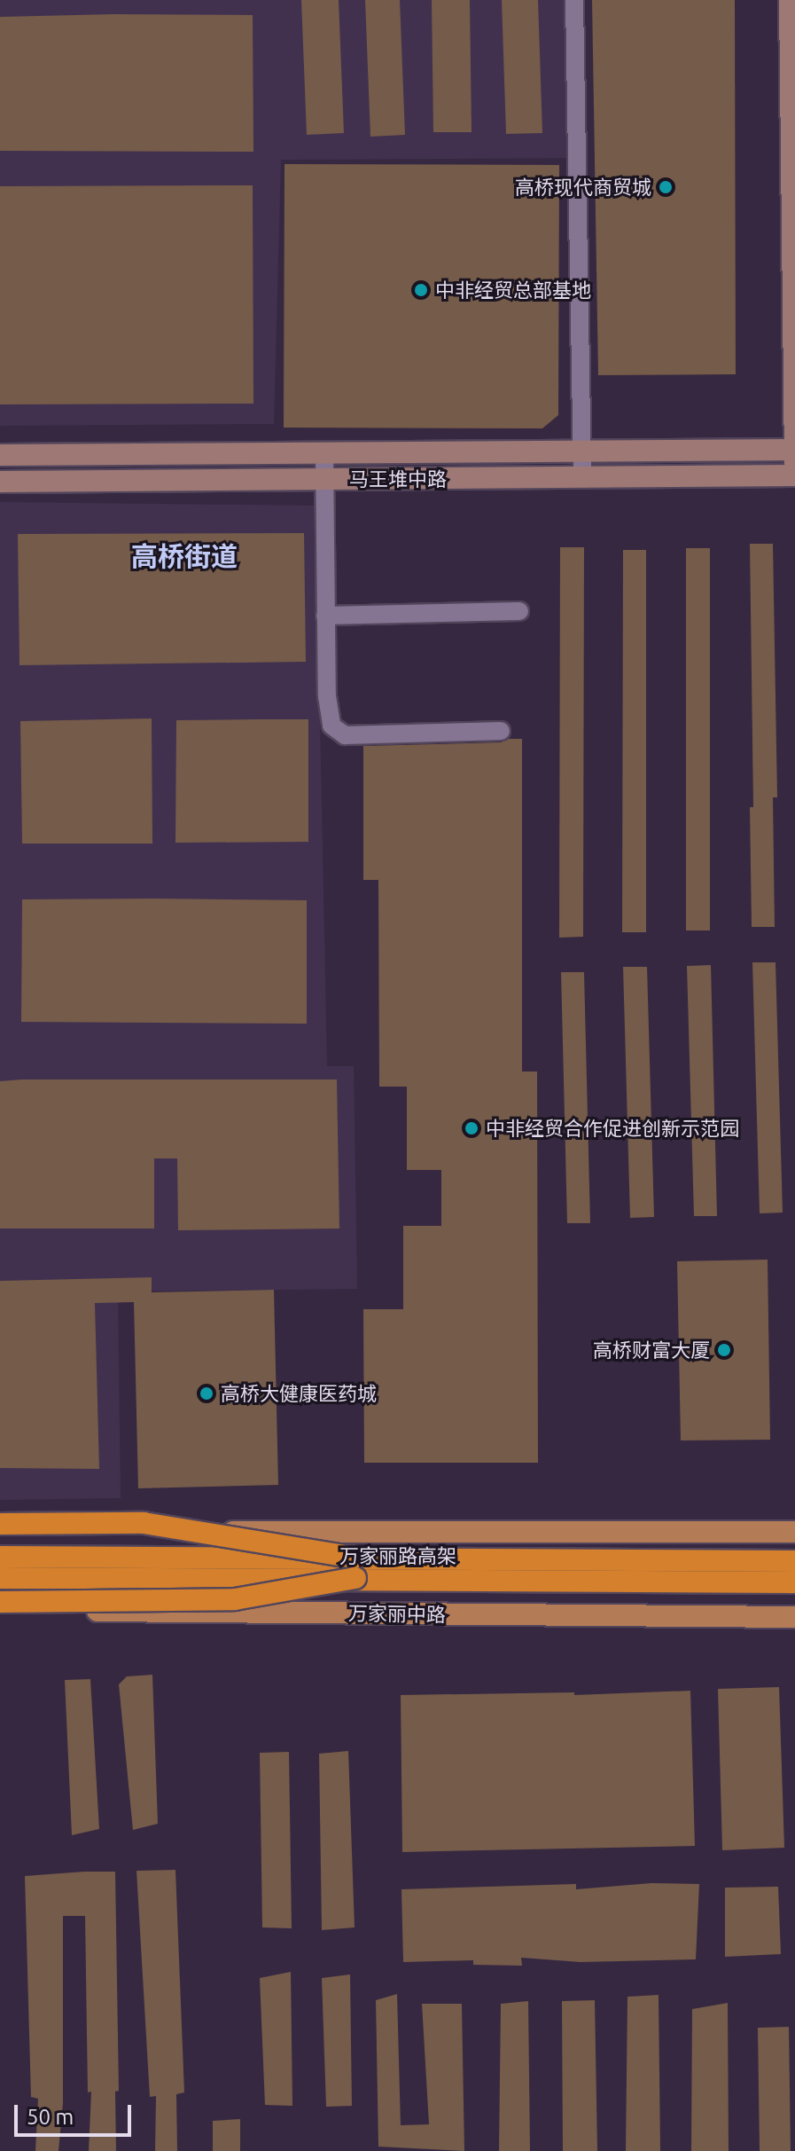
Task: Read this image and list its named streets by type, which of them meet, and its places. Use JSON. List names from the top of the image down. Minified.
{"streets":{"highway":["万家丽路高架"],"main road":["马王堆中路","万家丽中路"]},"districts":["高桥街道"],"places":["高桥现代商贸城","中非经贸总部基地","中非经贸合作促进创新示范园","高桥财富大厦","高桥大健康医药城"],"scale_bar":"50 m"}
